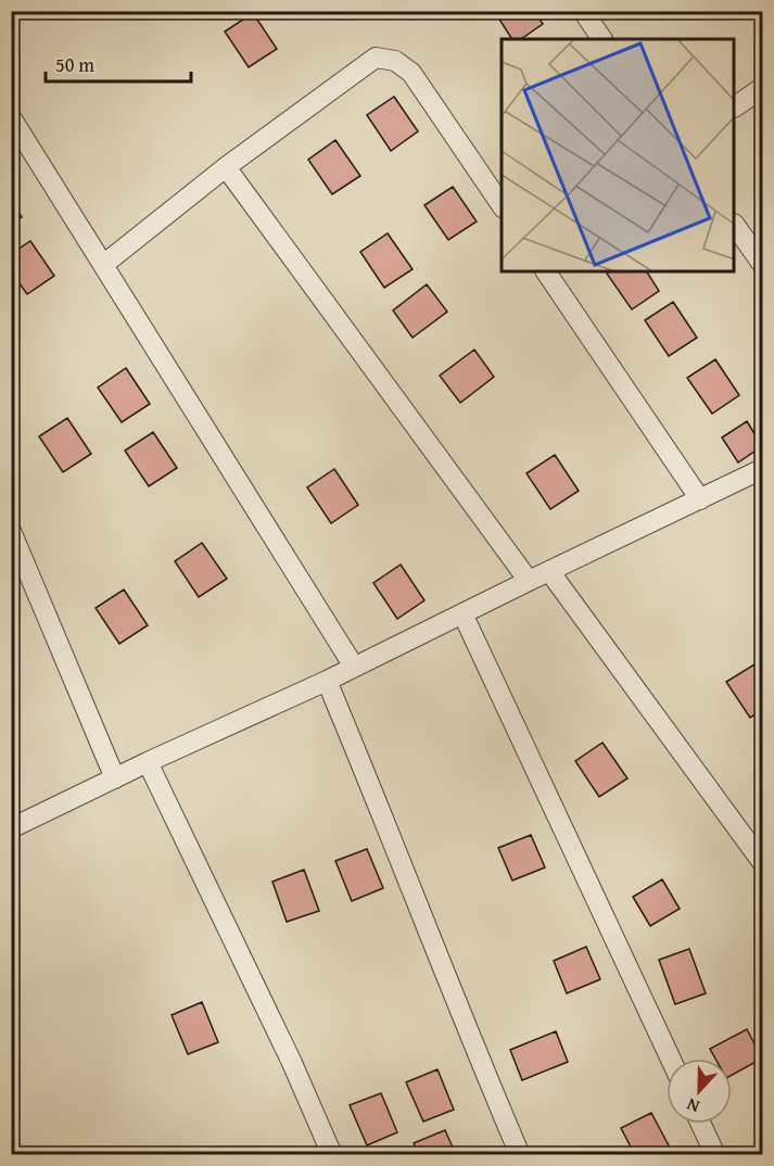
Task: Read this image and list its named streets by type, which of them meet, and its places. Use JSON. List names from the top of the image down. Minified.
{"scale_bar":"50 m","north":"bottom"}
